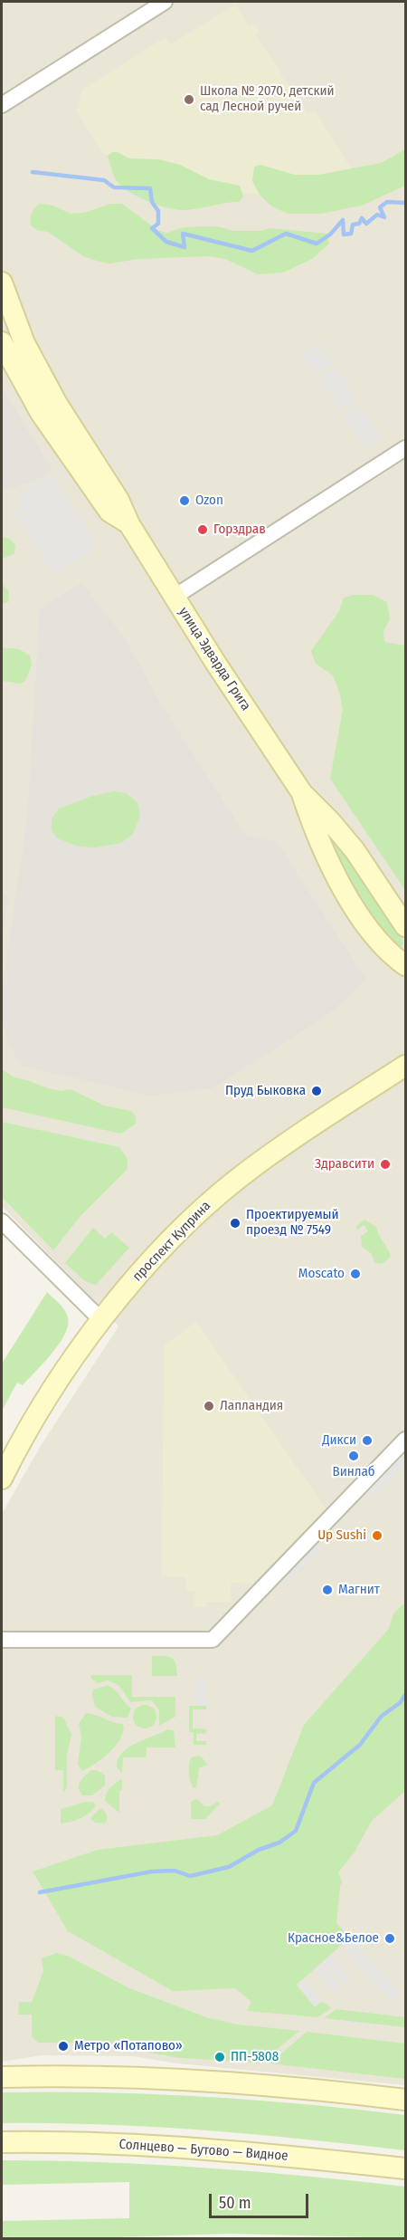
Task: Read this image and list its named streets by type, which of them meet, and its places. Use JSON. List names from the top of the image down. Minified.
{"streets":{"street":["улица Эдварда Грига","проспект Куприна","Солнцево — Бутово — Видное"]},"places":["Школа № 2070, детский сад Лесной ручей","Ozon","Горздрав","Пруд Быковка","Здравсити","Проектируемый проезд № 7549","Moscato","Лапландия","Дикси","Винлаб","Up Sushi","Магнит","Красное&Белое","Метро «Потапово»","ПП-5808"],"scale_bar":"50 m"}
